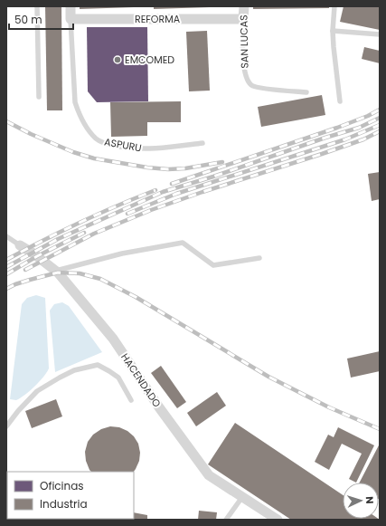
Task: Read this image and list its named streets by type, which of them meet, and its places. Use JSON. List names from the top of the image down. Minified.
{"streets":{"street":["REFORMA","SAN LUCAS","ASPURU","HACENDADO"]},"crossings":[["REFORMA","SAN LUCAS"],["REFORMA","ASPURU"]],"places":["EMCOMED"],"legend":["Oficinas","Industria"],"scale_bar":"50 m","north":"right"}
